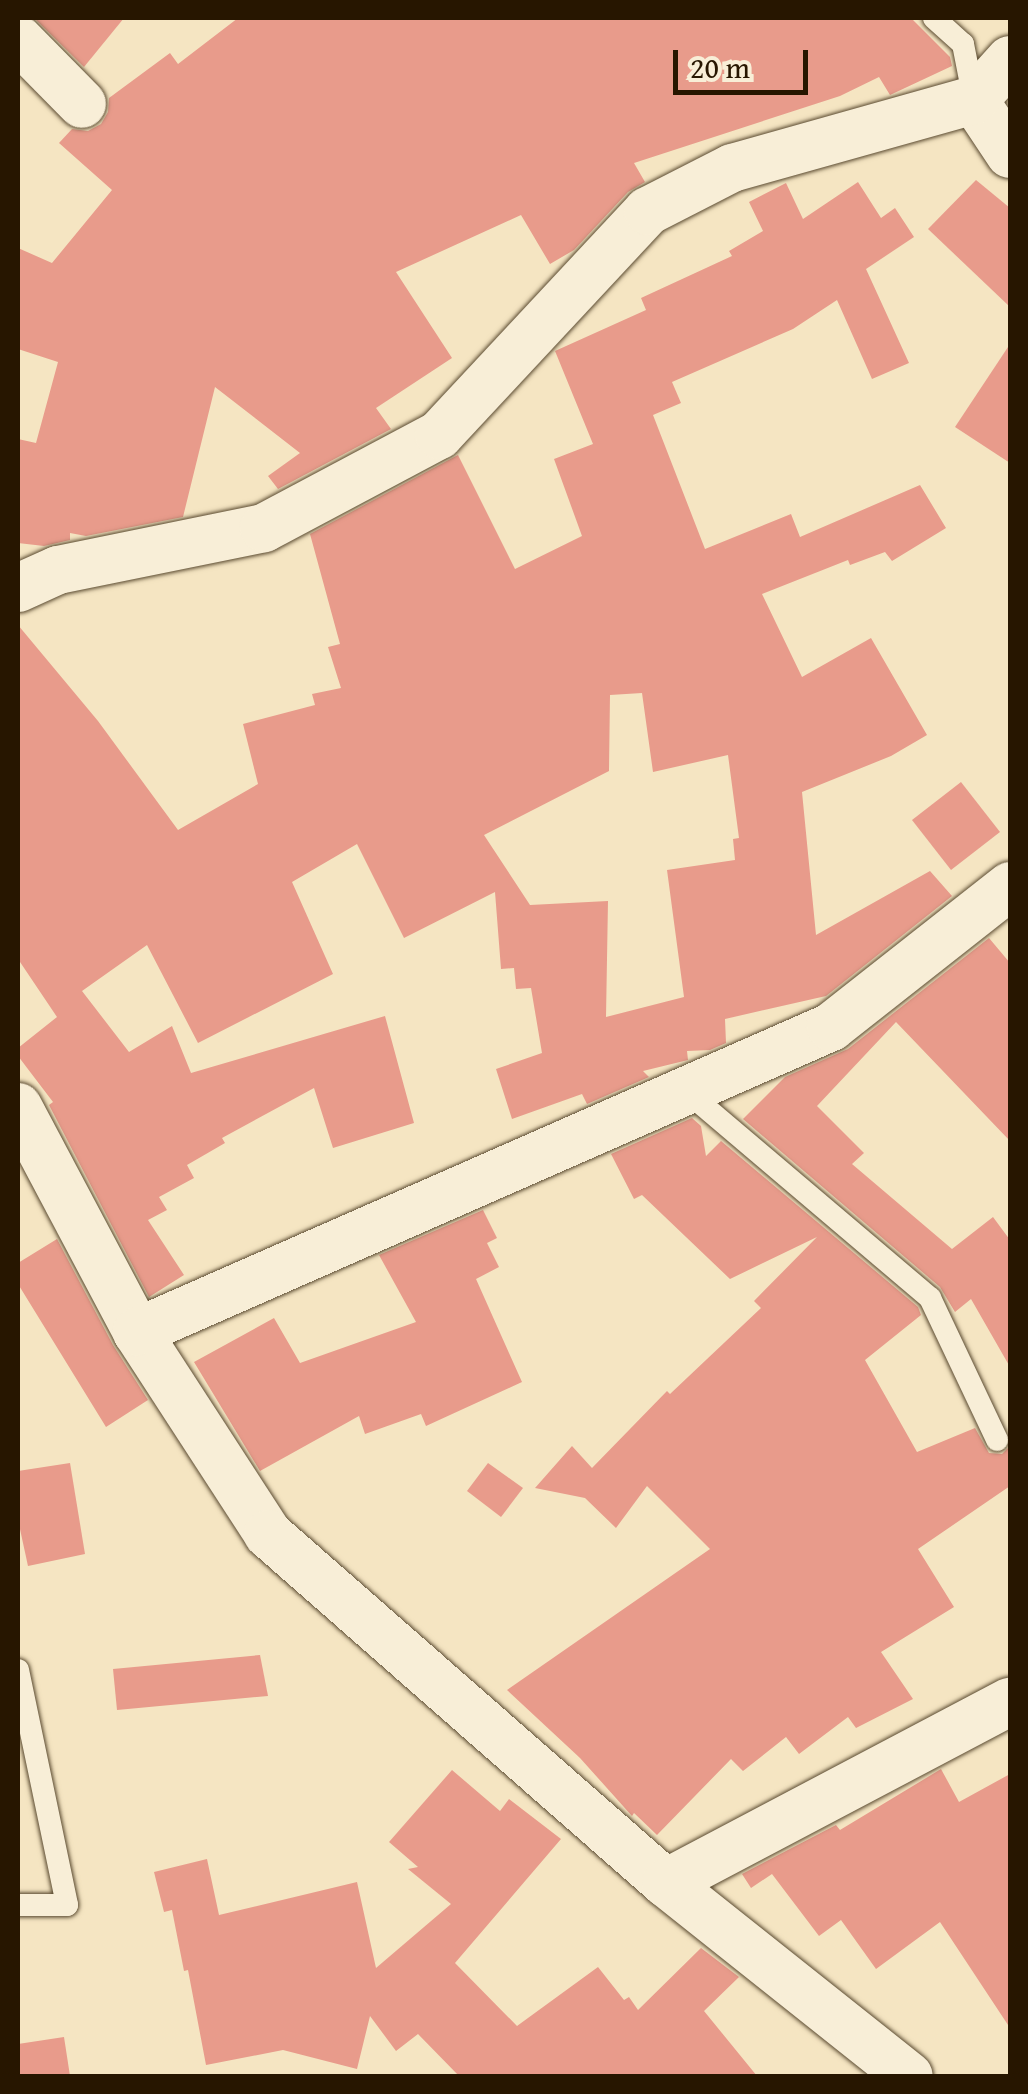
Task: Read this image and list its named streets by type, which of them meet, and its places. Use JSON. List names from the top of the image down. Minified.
{"scale_bar":"20 m"}
